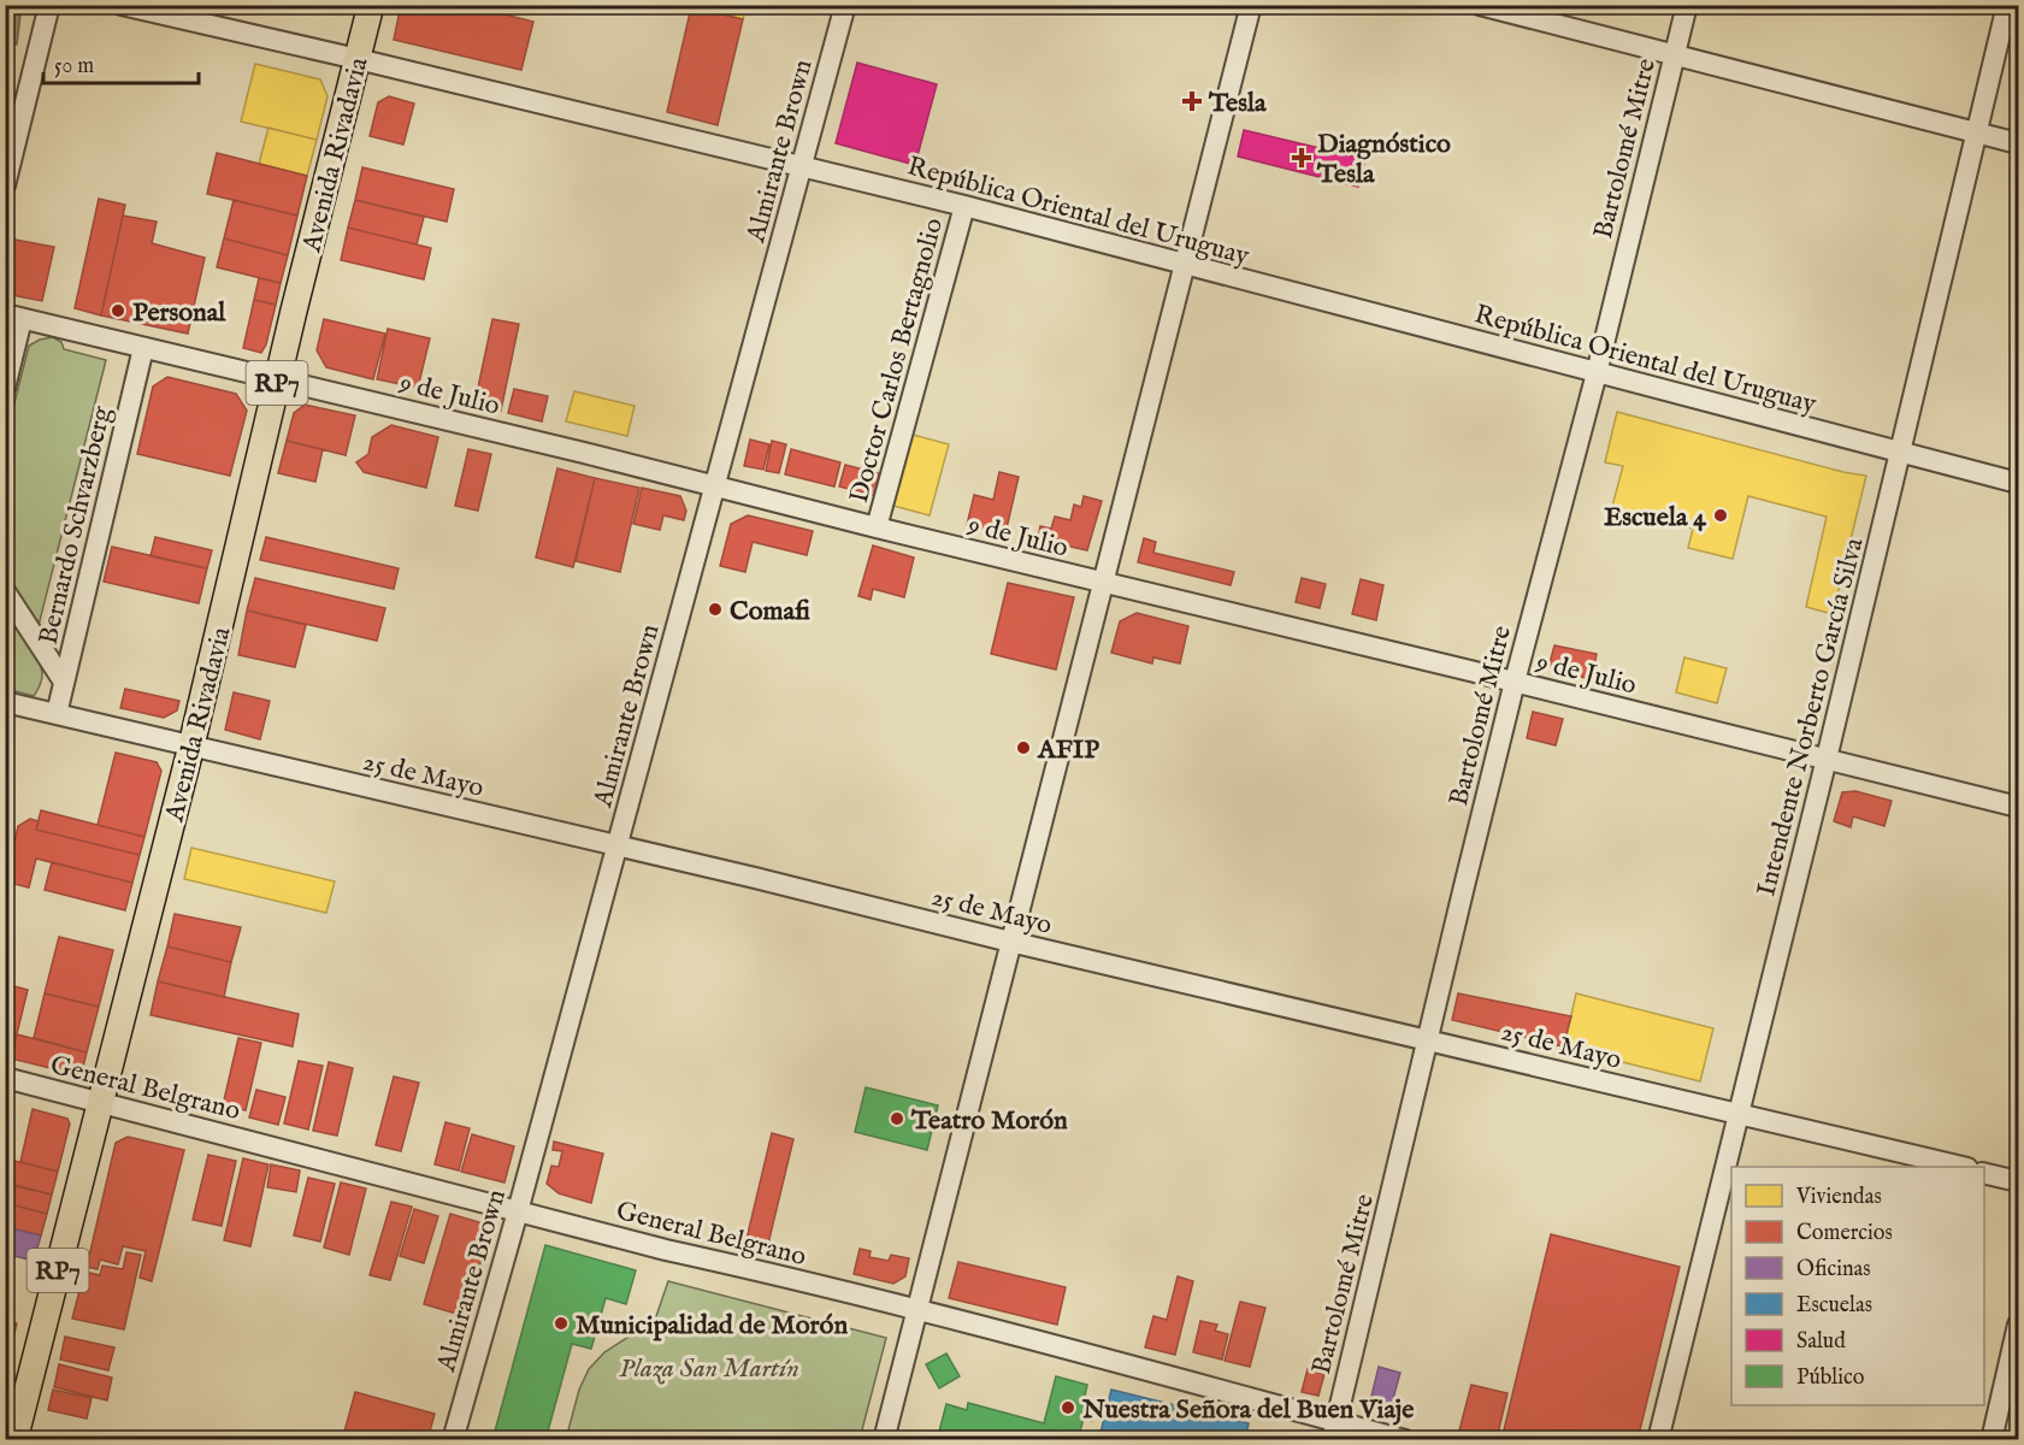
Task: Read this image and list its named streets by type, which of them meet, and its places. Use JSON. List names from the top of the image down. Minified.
{"streets":{"main road":["Avenida Rivadavia","RP7"],"street":["Bartolomé Mitre","Almirante Brown","República Oriental del Uruguay","Doctor Carlos Bertagnolio","9 de Julio","Bernardo Schvarzberg","Intendente Norberto García Silva","25 de Mayo","General Belgrano"]},"crossings":[["Bartolomé Mitre","República Oriental del Uruguay"],["Bartolomé Mitre","9 de Julio"],["Bartolomé Mitre","25 de Mayo"],["Bartolomé Mitre","General Belgrano"],["Almirante Brown","República Oriental del Uruguay"],["Almirante Brown","9 de Julio"],["Almirante Brown","25 de Mayo"],["Almirante Brown","General Belgrano"],["Avenida Rivadavia","República Oriental del Uruguay"],["Avenida Rivadavia","9 de Julio"],["Avenida Rivadavia","25 de Mayo"],["Avenida Rivadavia","General Belgrano"],["República Oriental del Uruguay","Doctor Carlos Bertagnolio"],["República Oriental del Uruguay","Intendente Norberto García Silva"],["Doctor Carlos Bertagnolio","9 de Julio"],["9 de Julio","Bernardo Schvarzberg"],["9 de Julio","Intendente Norberto García Silva"],["Bernardo Schvarzberg","25 de Mayo"],["Intendente Norberto García Silva","25 de Mayo"]],"parks":["Plaza San Martín"],"places":{"health":["Tesla","Diagnóstico Tesla"],"other":["Personal","Escuela 4","Comafi","AFIP","Teatro Morón","Municipalidad de Morón","Nuestra Señora del Buen Viaje"]},"legend":["Viviendas","Comercios","Oficinas","Escuelas","Salud","Público"],"scale_bar":"50 m"}
